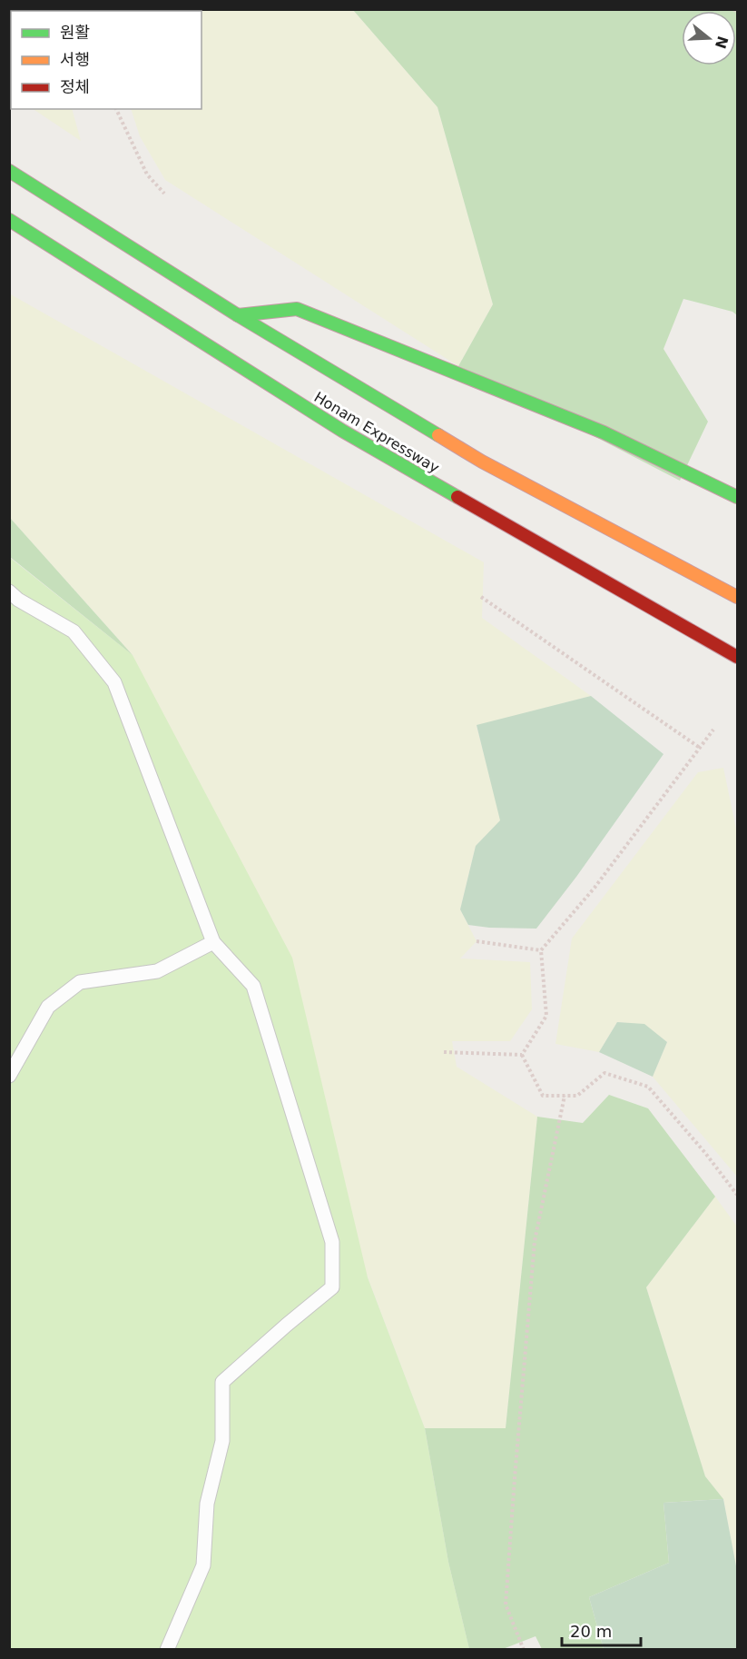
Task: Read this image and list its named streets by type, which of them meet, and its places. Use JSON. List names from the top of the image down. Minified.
{"streets":{"highway":["Honam Expressway"]},"legend":["원활","서행","정체"],"scale_bar":"20 m","north":"right"}
